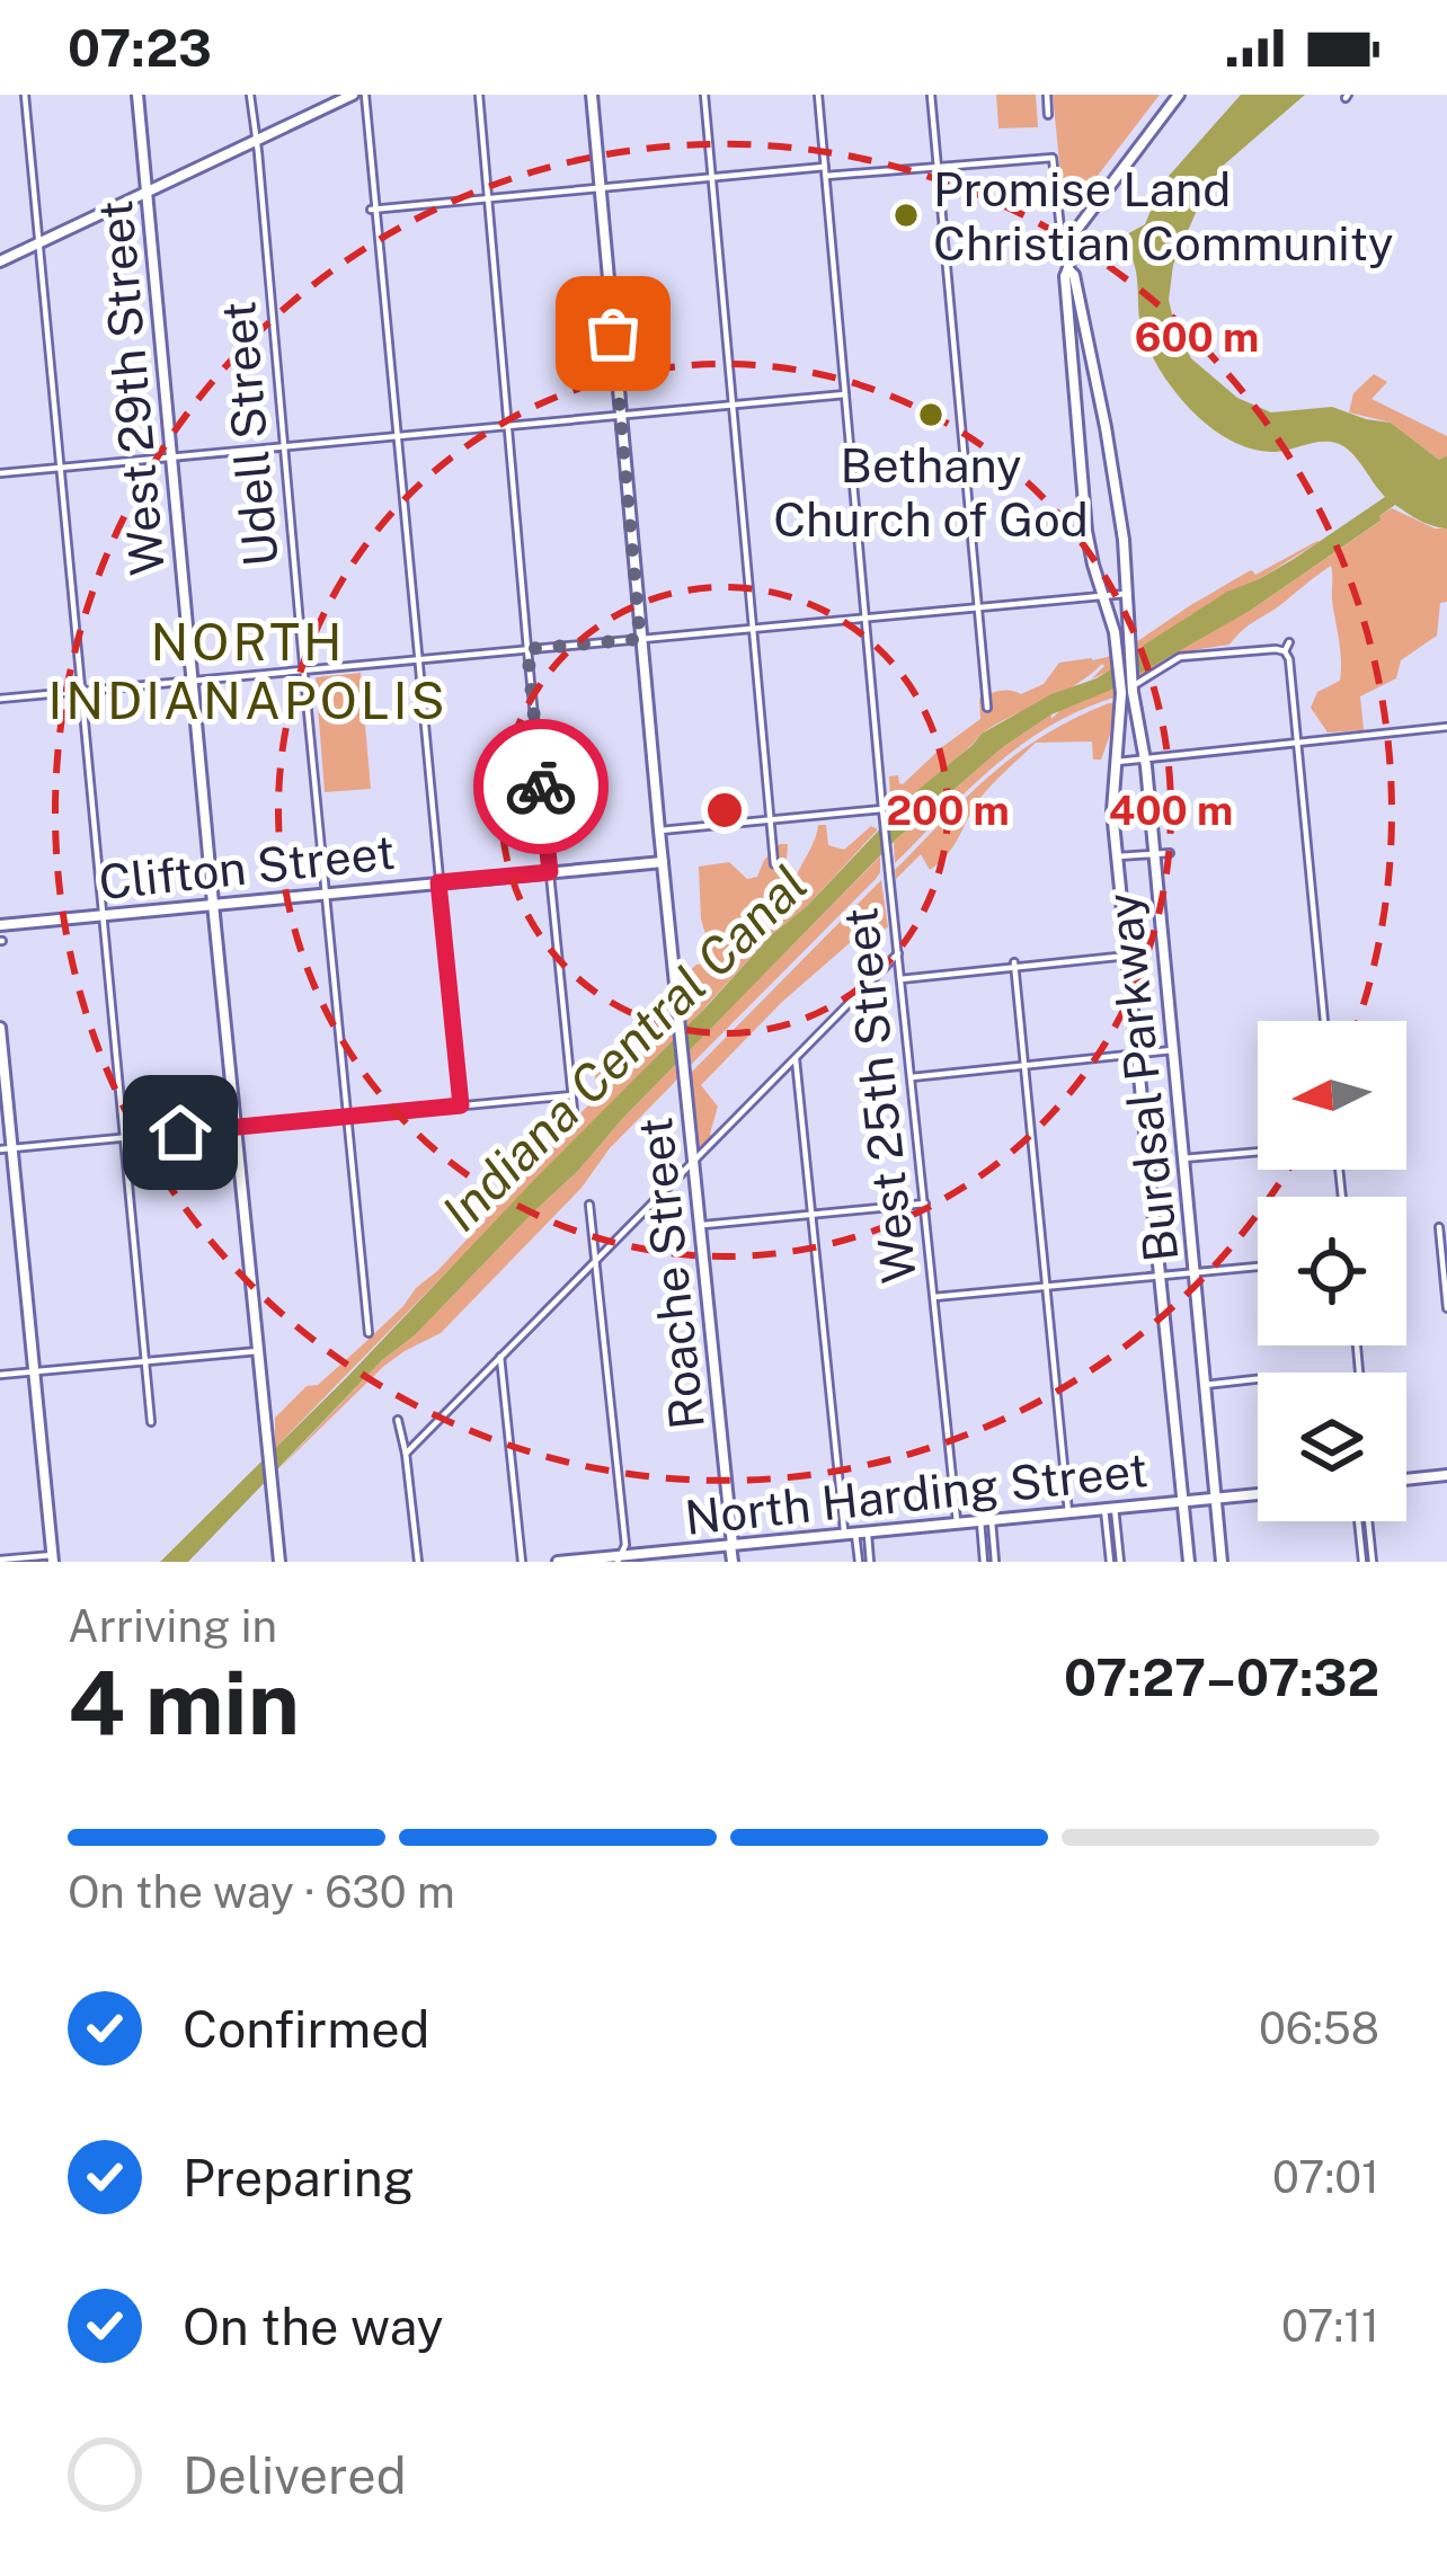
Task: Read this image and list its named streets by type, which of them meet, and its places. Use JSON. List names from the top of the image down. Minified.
{"streets":{"street":["West 29th Street","Udell Street","Clifton Street","Burdsal Parkway","West 25th Street","Roache Street","North Harding Street"]},"crossings":[["West 29th Street","Clifton Street"],["Udell Street","Clifton Street"],["Clifton Street","Roache Street"],["Burdsal Parkway","North Harding Street"],["West 25th Street","North Harding Street"],["Roache Street","North Harding Street"]],"districts":["NORTH INDIANAPOLIS"],"water":["Indiana Central Canal"],"places":["Promise Land Christian Community","Bethany Church of God"],"north":"left","page":{"status":"07:23","heading":["4 min","Arriving in","07:27–07:32"],"bar":"On the way · 630 m","list":[["Confirmed","06:58"],["Preparing","07:01"],["On the way","07:11"],"Delivered"]},"rings":["600 m","200 m","400 m"]}
